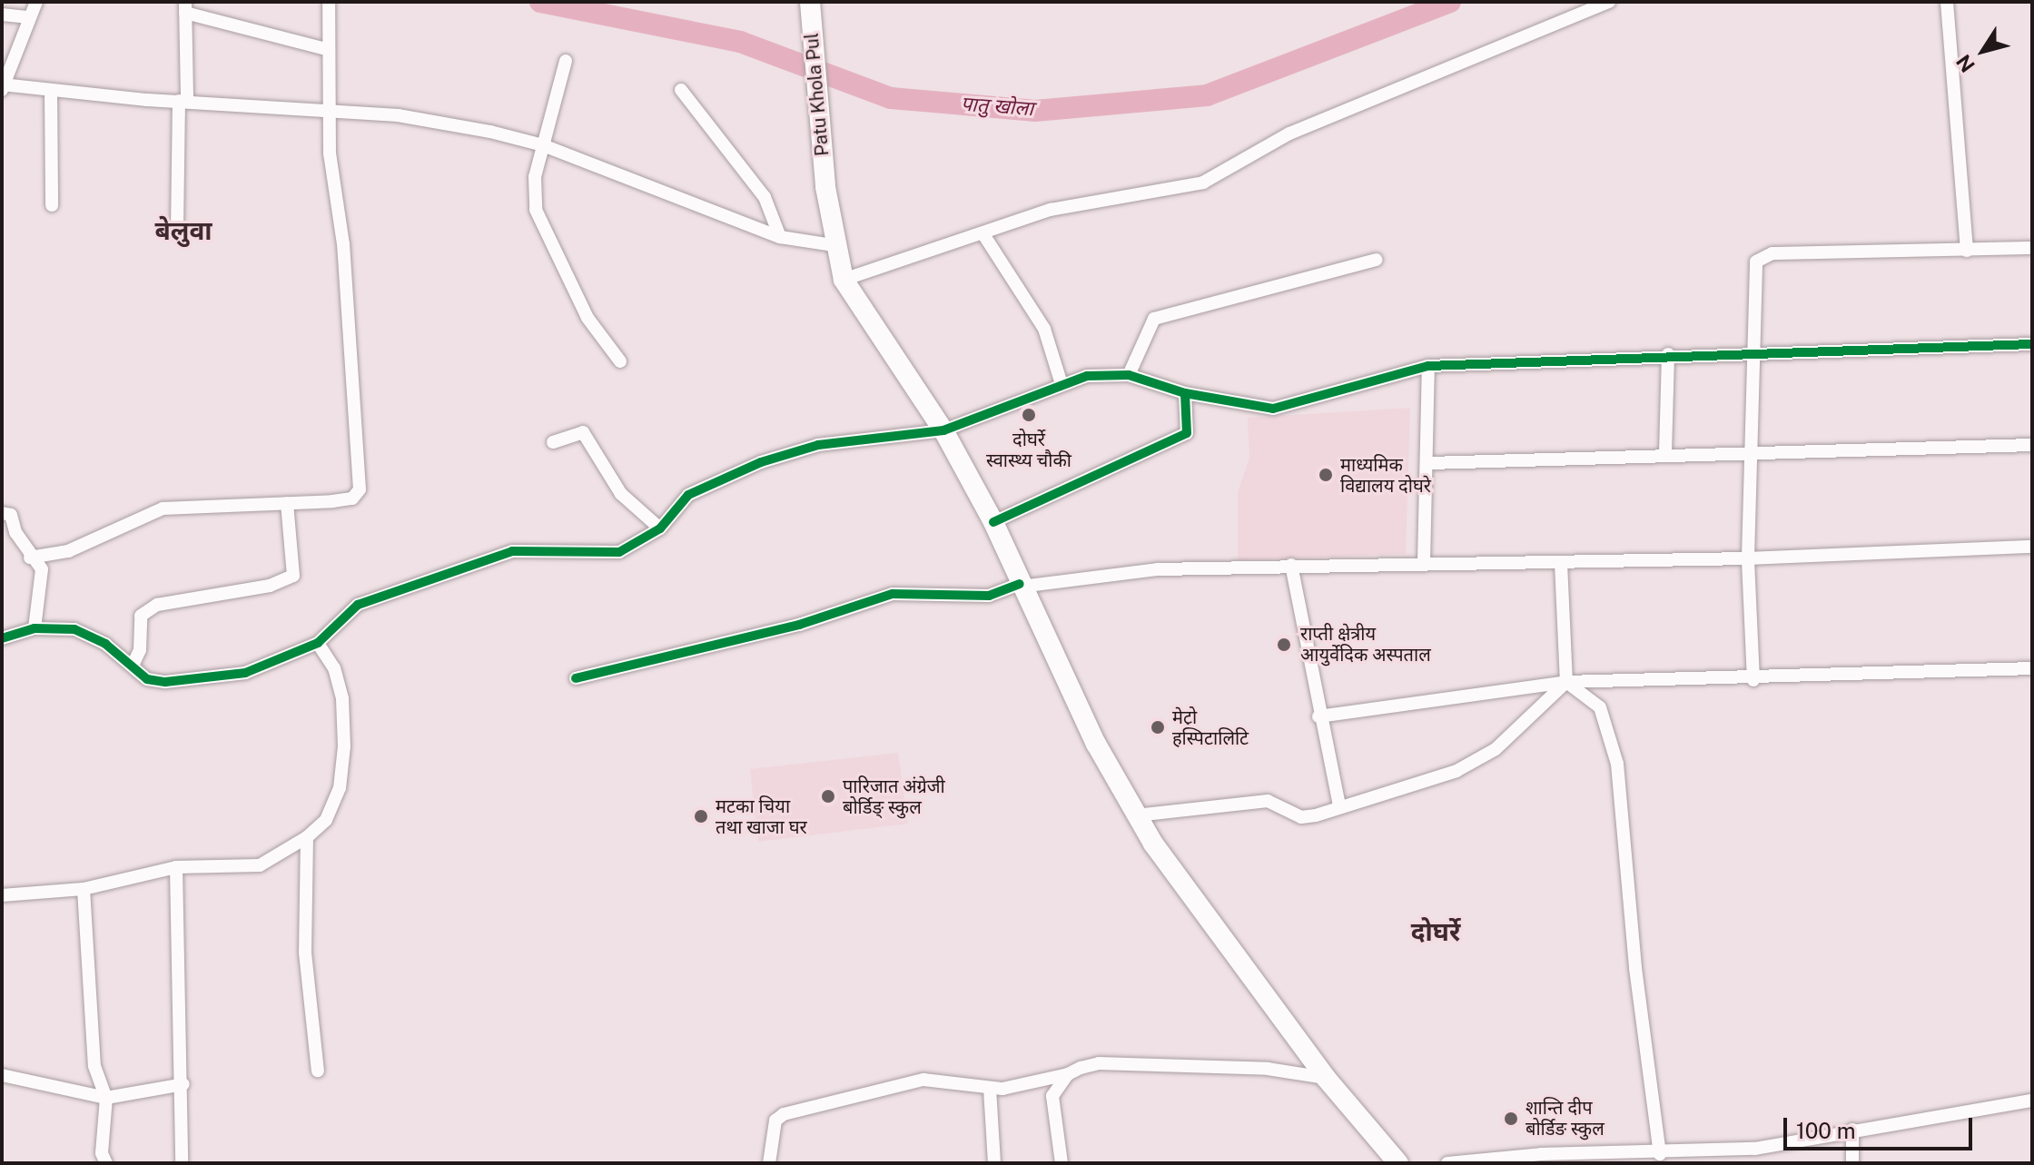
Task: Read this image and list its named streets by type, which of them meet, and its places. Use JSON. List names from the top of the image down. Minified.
{"streets":{"main road":["Patu Khola Pul"]},"districts":["बेलुवा","दोघर्रे"],"water":["पातु खोला"],"places":["दोघर्रे स्वास्थ्य चौकी","माध्यमिक विद्यालय दोघरे","राप्ती क्षेत्रीय आयुर्वेदिक अस्पताल","मेट्रो हस्पिटालिटि","पारिजात अंग्रेजी बोर्डिङ् स्कुल","मटका चिया तथा खाजा घर","शान्ति दीप बोर्डिङ स्कुल"],"scale_bar":"100 m","north":"bottom left"}
